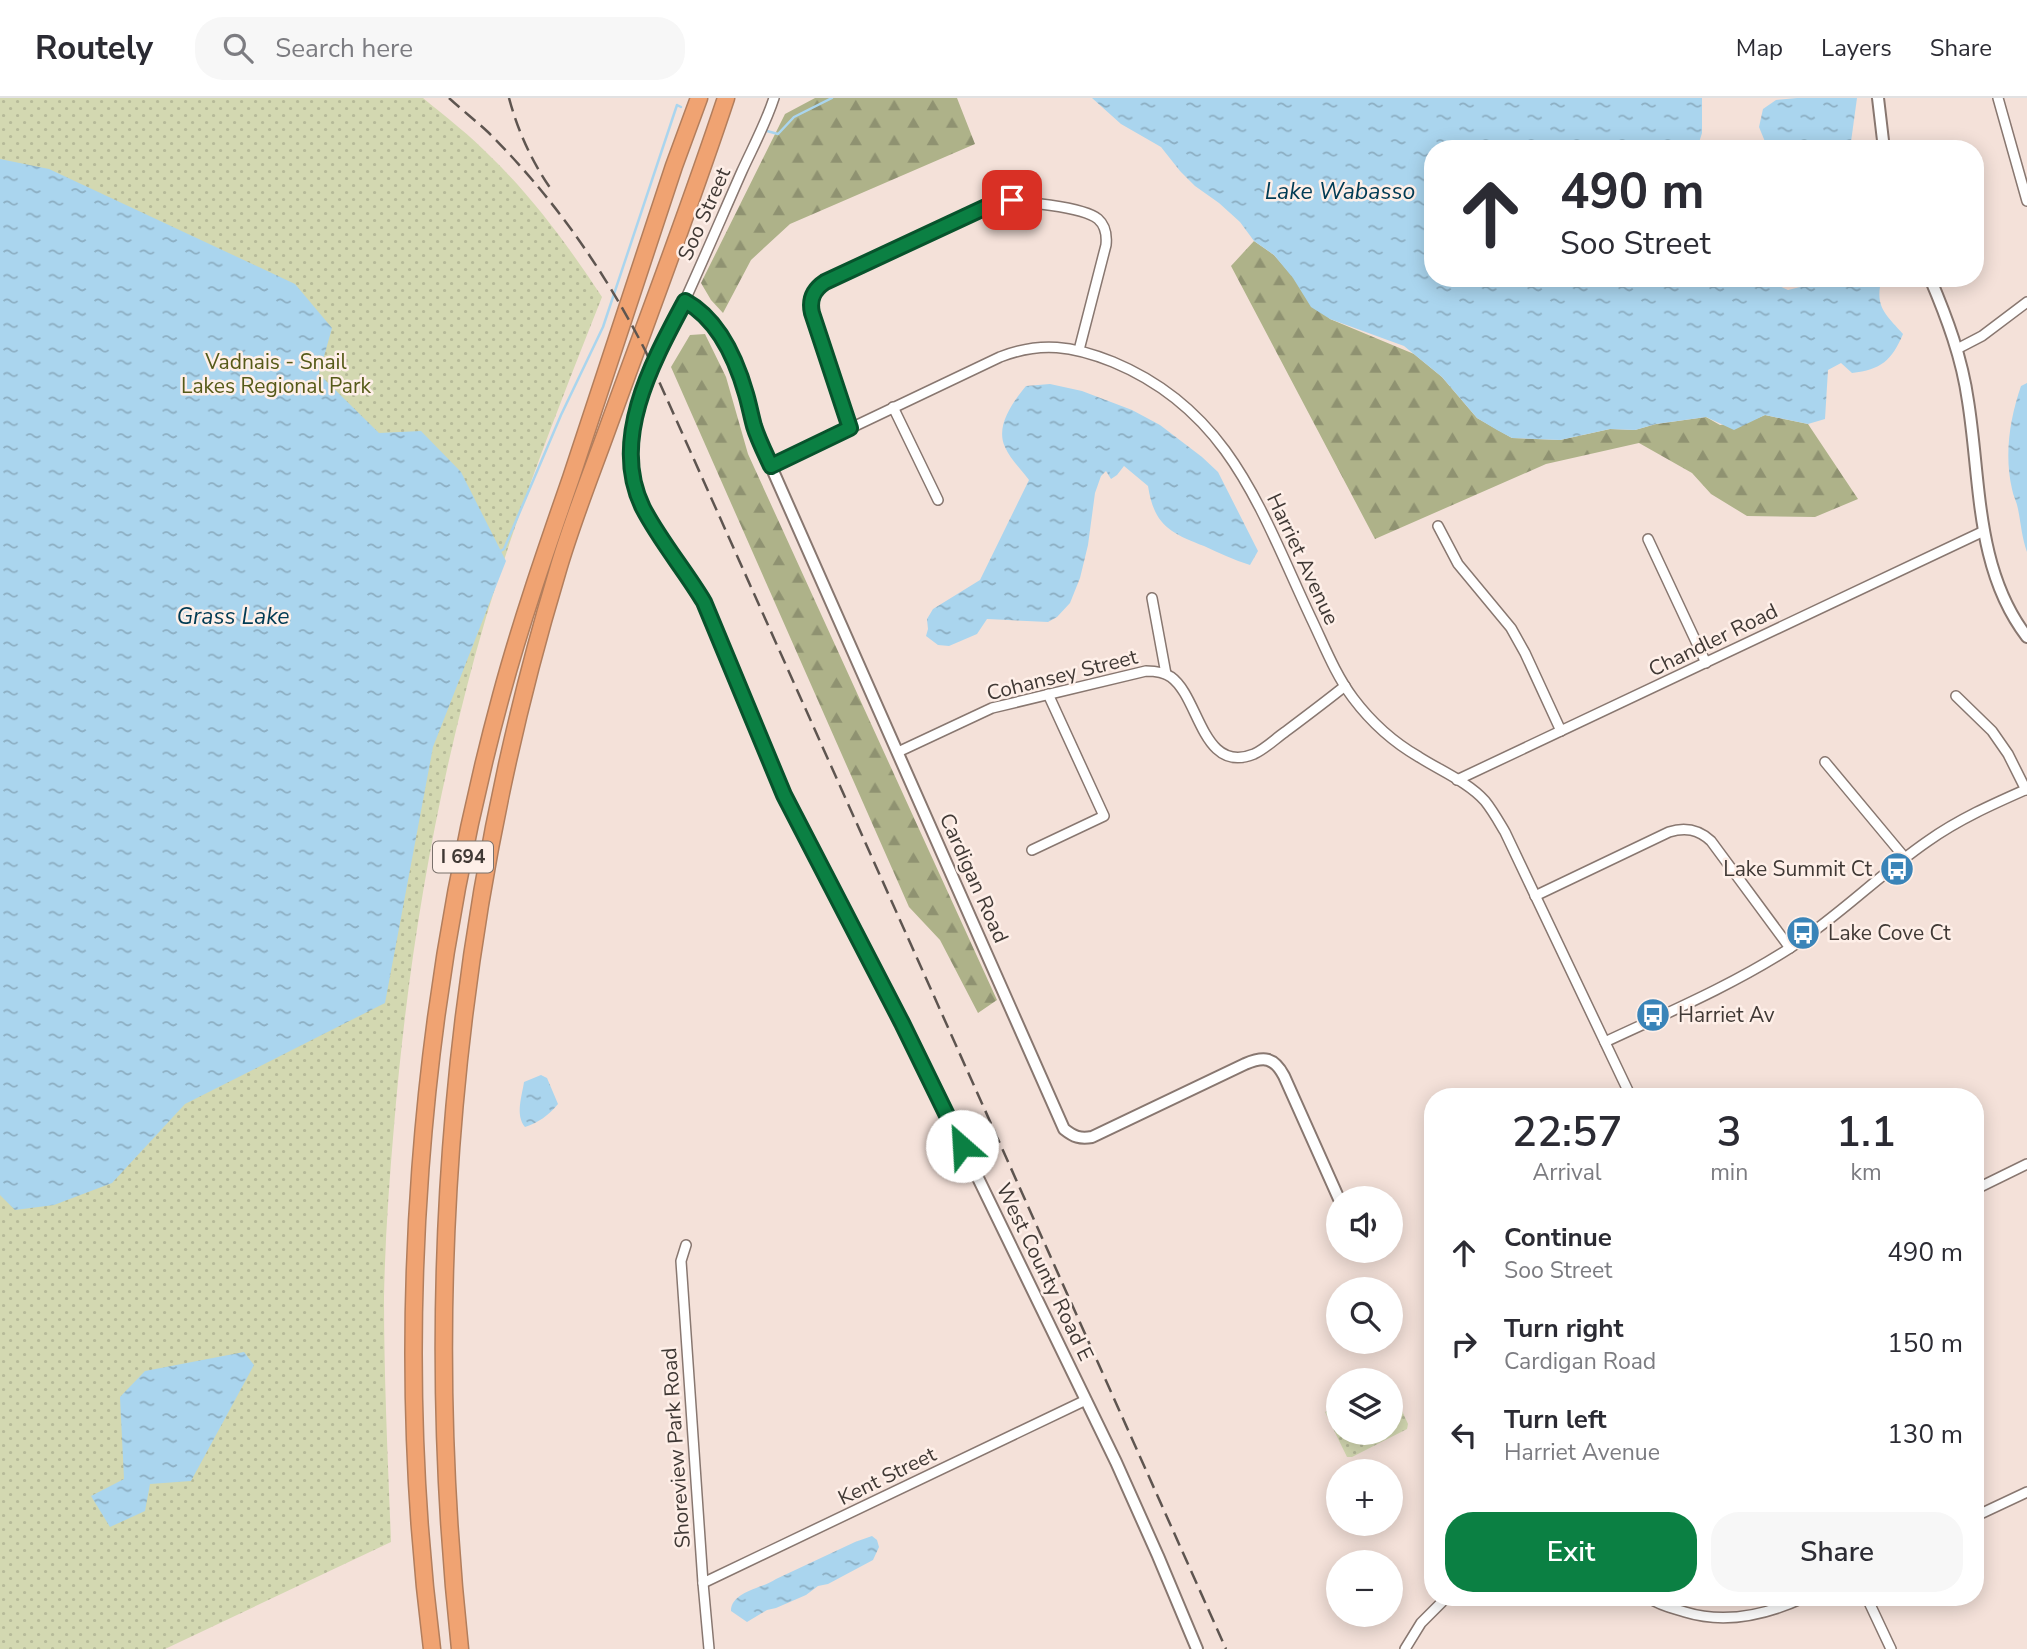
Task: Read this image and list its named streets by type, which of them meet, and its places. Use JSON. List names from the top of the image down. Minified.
{"streets":{"highway":["I 694"],"street":["Soo Street","Harriet Avenue","Chandler Road","Cohansey Street","Cardigan Road","West County Road E","Shoreview Park Road","Kent Street"]},"crossings":[["Soo Street","Cardigan Road"],["Soo Street","West County Road E"],["Harriet Avenue","Chandler Road"],["Harriet Avenue","Cohansey Street"],["Harriet Avenue","Cardigan Road"],["Cohansey Street","Cardigan Road"],["West County Road E","Kent Street"],["Shoreview Park Road","Kent Street"]],"water":["Lake Wabasso","Grass Lake"],"parks":["Vadnais - Snail Lakes Regional Park"],"places":{"bus stop":["Lake Summit Ct","Lake Cove Ct","Harriet Av"]},"page":{"header":"Routely","search":"Search here","nav":["Map","Layers","Share"],"turn":["490 m","Soo Street"],"eta":["22:57","Arrival","3","min","1.1","km"],"map_buttons":["+","−"],"list":[{"name":"Continue","note":"Soo Street","value":"490 m"},{"name":"Turn right","note":"Cardigan Road","value":"150 m"},{"name":"Turn left","note":"Harriet Avenue","value":"130 m"}],"buttons":["Exit","Share"]}}
